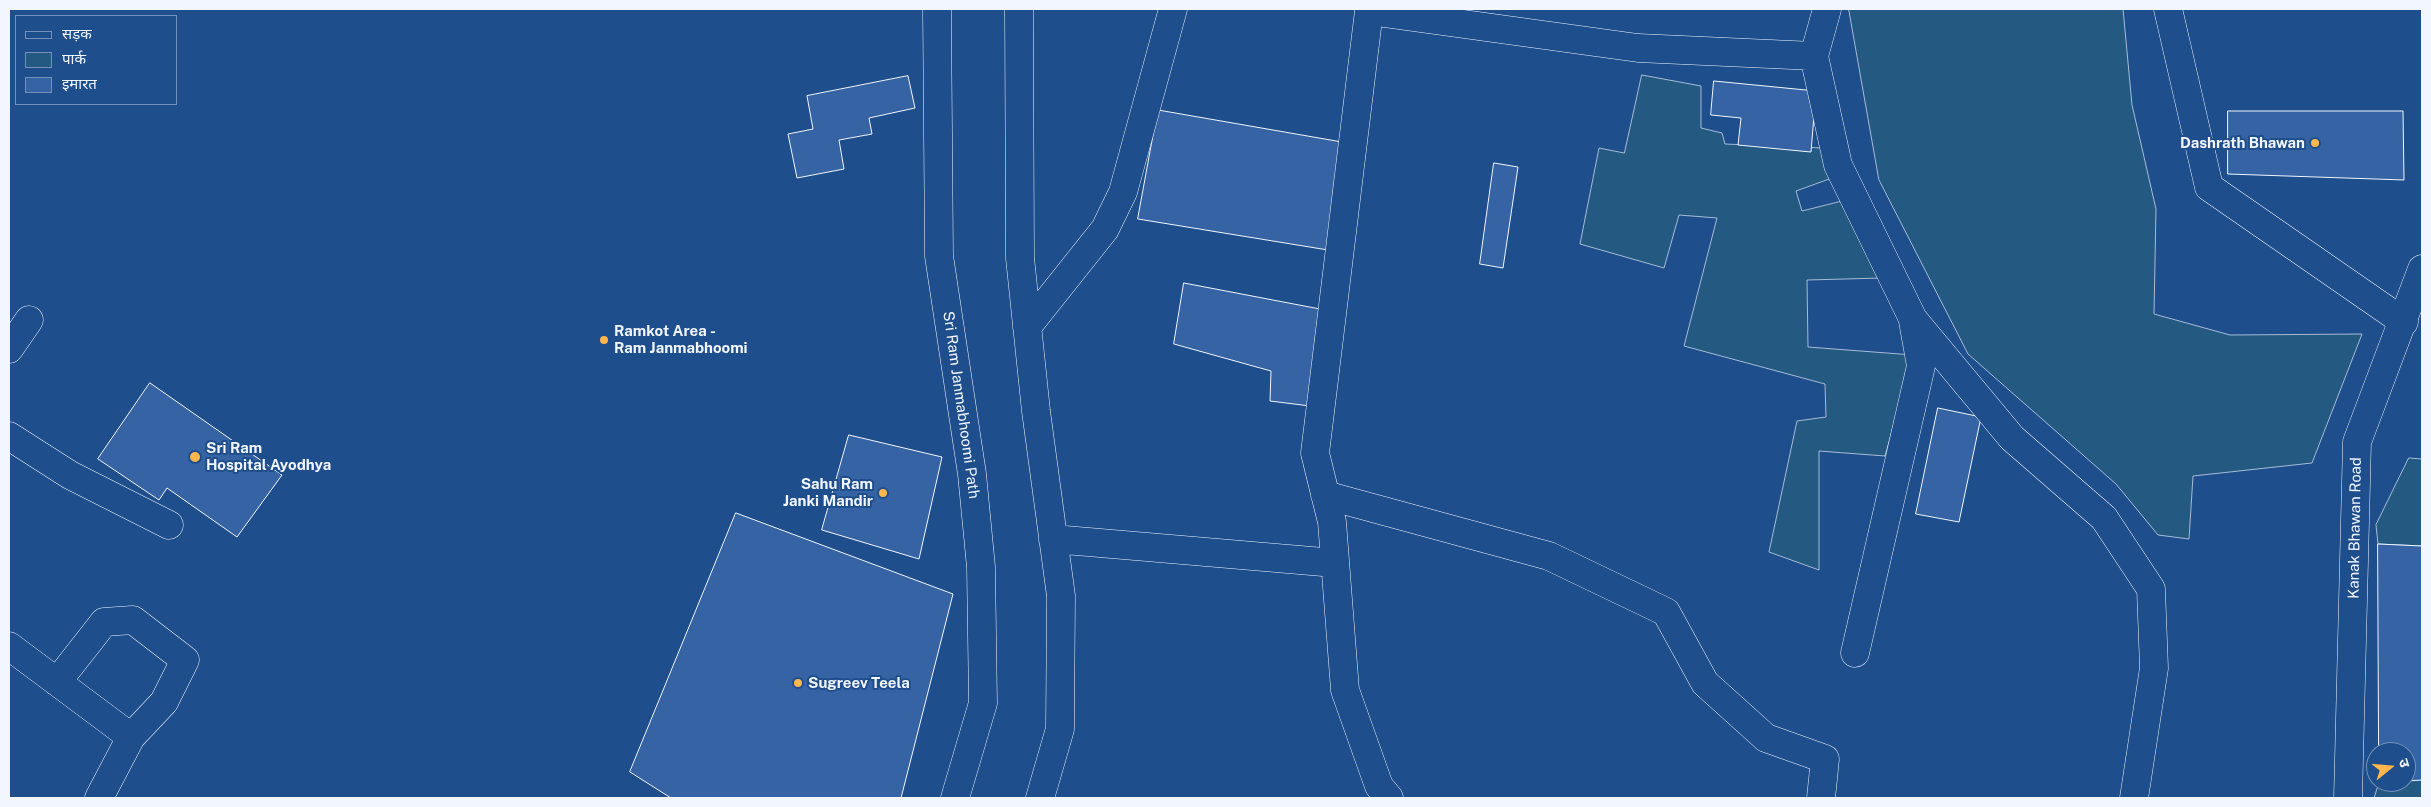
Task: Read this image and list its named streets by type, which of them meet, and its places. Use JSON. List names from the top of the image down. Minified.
{"streets":{"street":["Sri Ram Janmabhoomi Path","Kanak Bhawan Road"]},"places":["Dashrath Bhawan","Ramkot Area - Ram Janmabhoomi","Sri Ram Hospital Ayodhya","Sahu Ram Janki Mandir","Sugreev Teela"],"legend":["सड़क","पार्क","इमारत"],"north":"right"}
